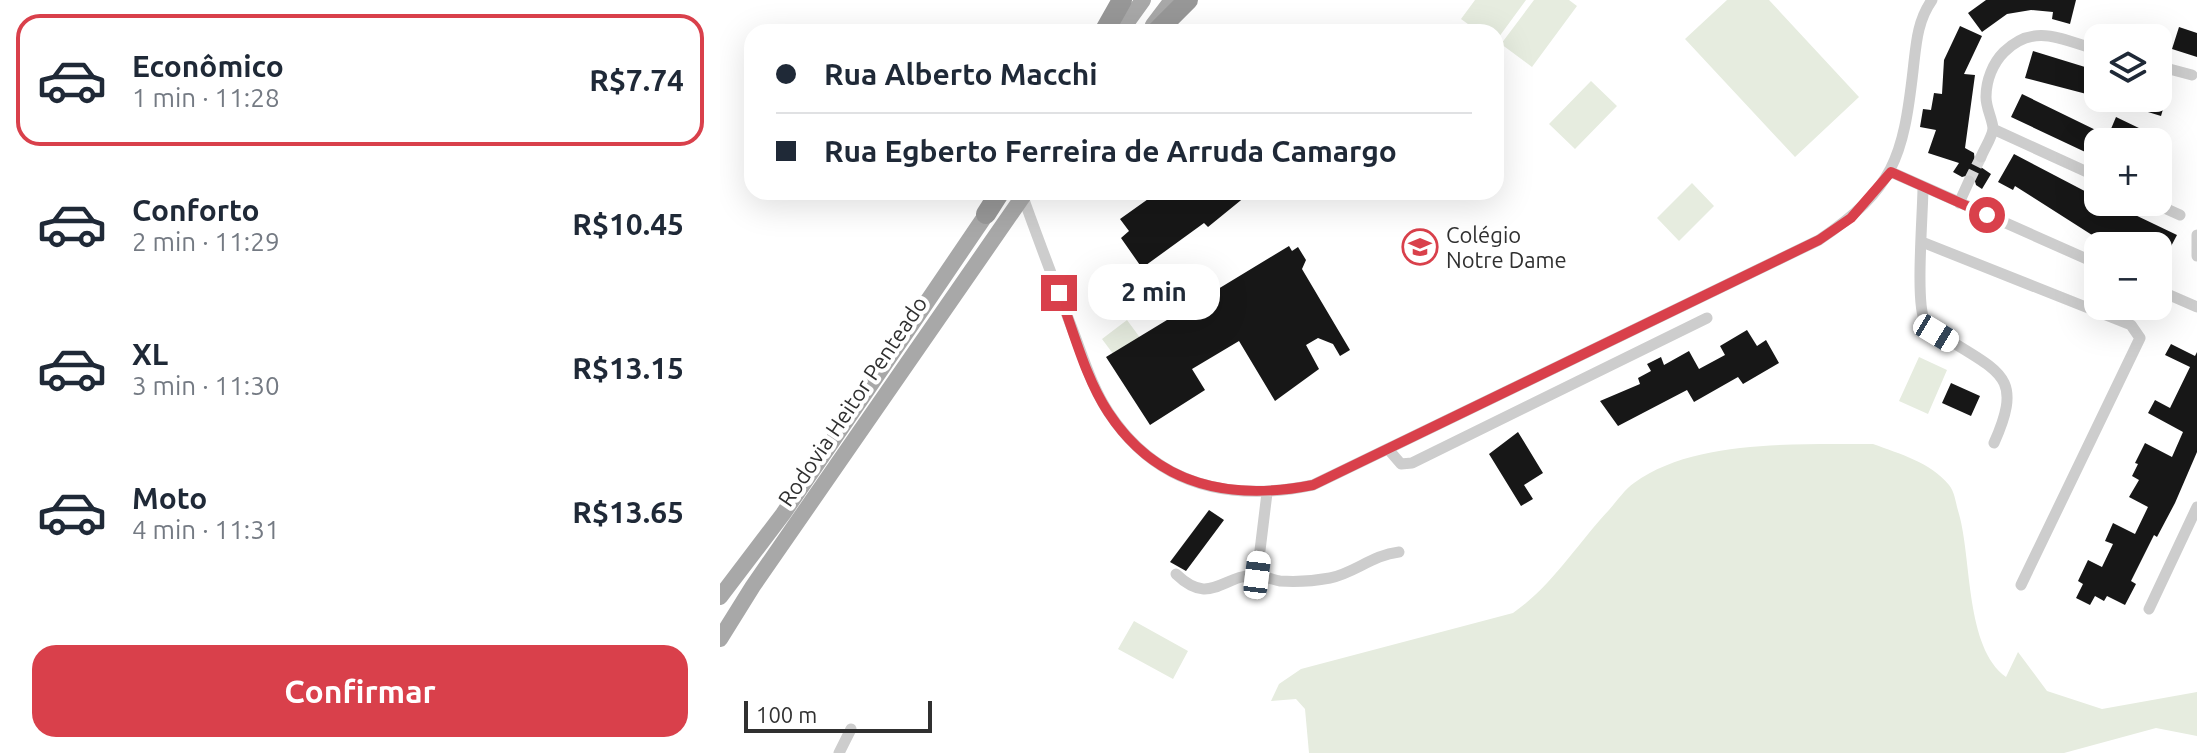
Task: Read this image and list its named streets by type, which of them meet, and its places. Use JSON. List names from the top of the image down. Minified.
{"streets":{"main road":["Rodovia Heitor Penteado"]},"places":{"school or university":["Colégio Notre Dame"]},"scale_bar":"100 m","page":{"list":[{"name":"Econômico","note":"1 min · 11:28","value":"R$7.74"},{"name":"Conforto","note":"2 min · 11:29","value":"R$10.45"},{"name":"XL","note":"3 min · 11:30","value":"R$13.15"},{"name":"Moto","note":"4 min · 11:31","value":"R$13.65"}],"map_buttons":["+","−"],"banner":["Rua Alberto Macchi","Rua Egberto Ferreira de Arruda Camargo"],"bubble":"2 min","buttons":"Confirmar","scale":"100 m"}}
